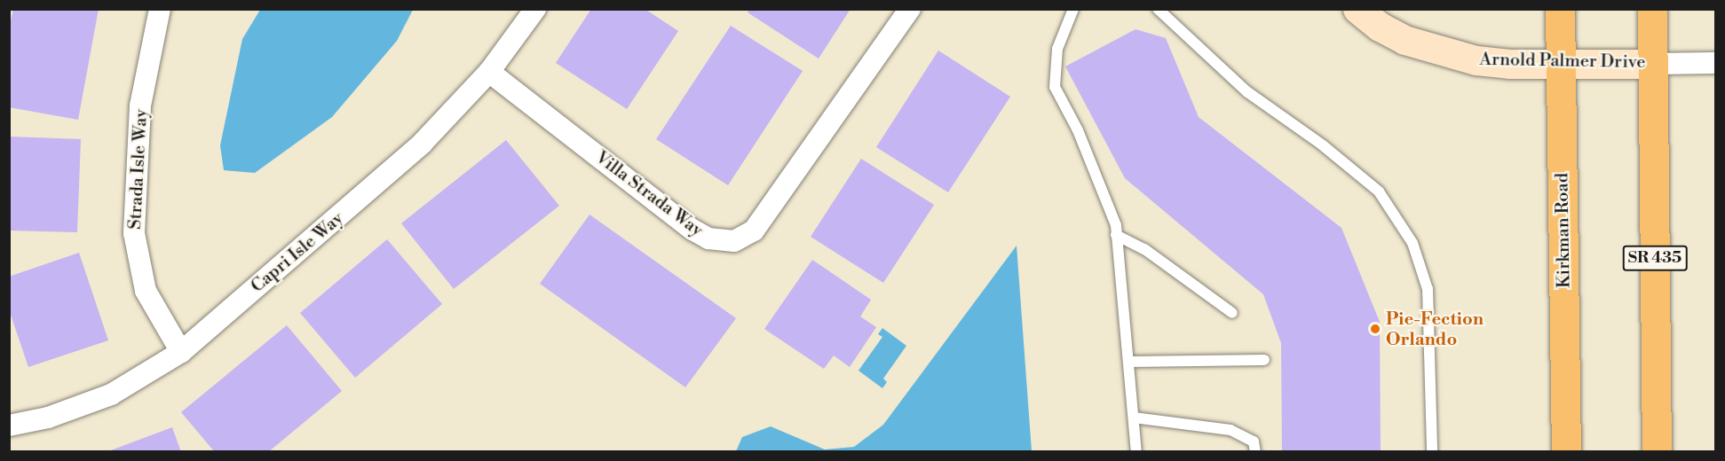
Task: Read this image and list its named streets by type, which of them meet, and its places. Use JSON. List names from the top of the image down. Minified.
{"streets":{"main road":["Kirkman Road","SR 435"],"street":["Arnold Palmer Drive","Strada Isle Way","Villa Strada Way","Capri Isle Way"]},"crossings":[["Arnold Palmer Drive","Kirkman Road"],["Arnold Palmer Drive","SR 435"],["Strada Isle Way","Capri Isle Way"],["Villa Strada Way","Capri Isle Way"]],"places":["Pie-Fection Orlando"]}
